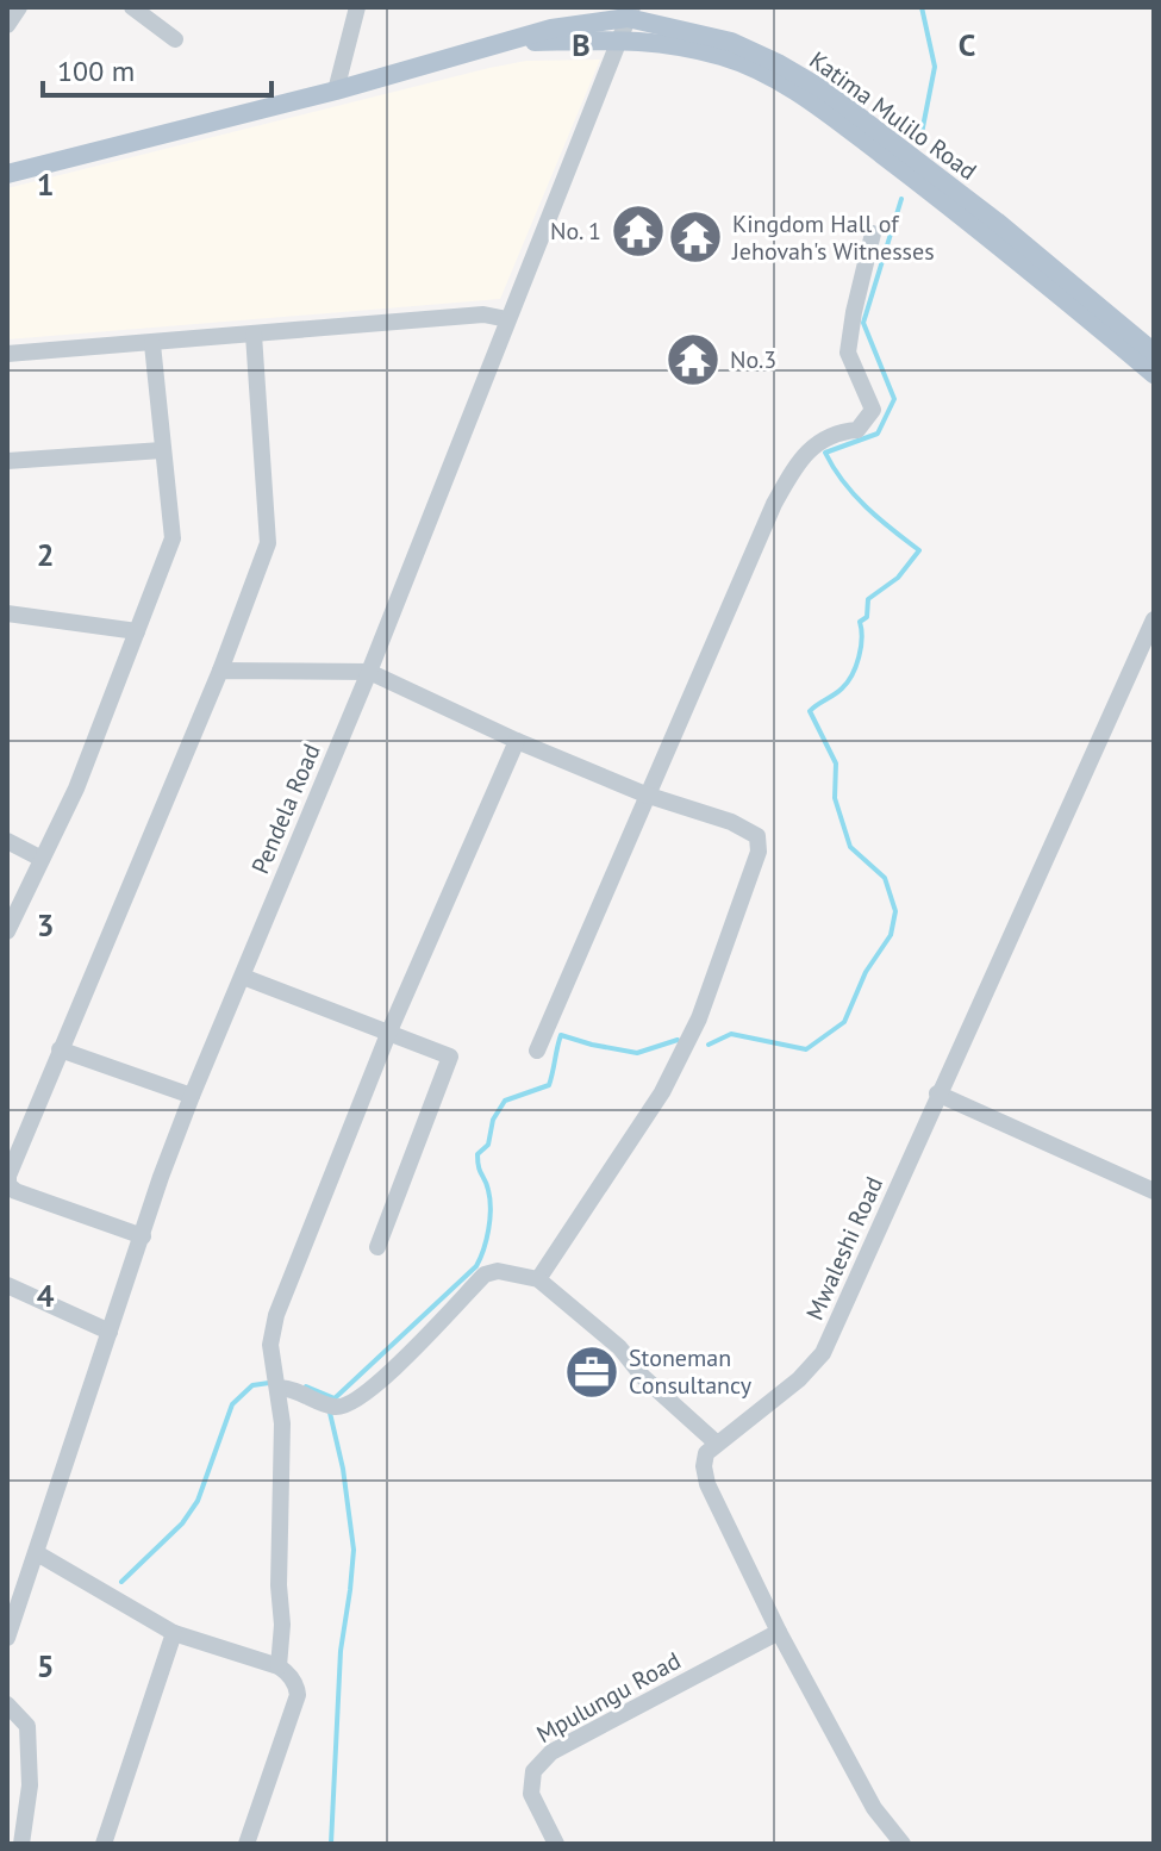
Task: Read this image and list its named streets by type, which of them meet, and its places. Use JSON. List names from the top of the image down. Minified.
{"streets":{"main road":["Katima Mulilo Road"],"street":["Pendela Road","Mwaleshi Road","Mpulungu Road"]},"crossings":[["Katima Mulilo Road","Pendela Road"]],"places":{"temple":["No. 1","Kingdom Hall of Jehovah's Witnesses","No.3"],"office":["Stoneman Consultancy"]},"scale_bar":"100 m","grid":{"columns":["B","C"],"rows":["1","2","3","4","5"]}}
